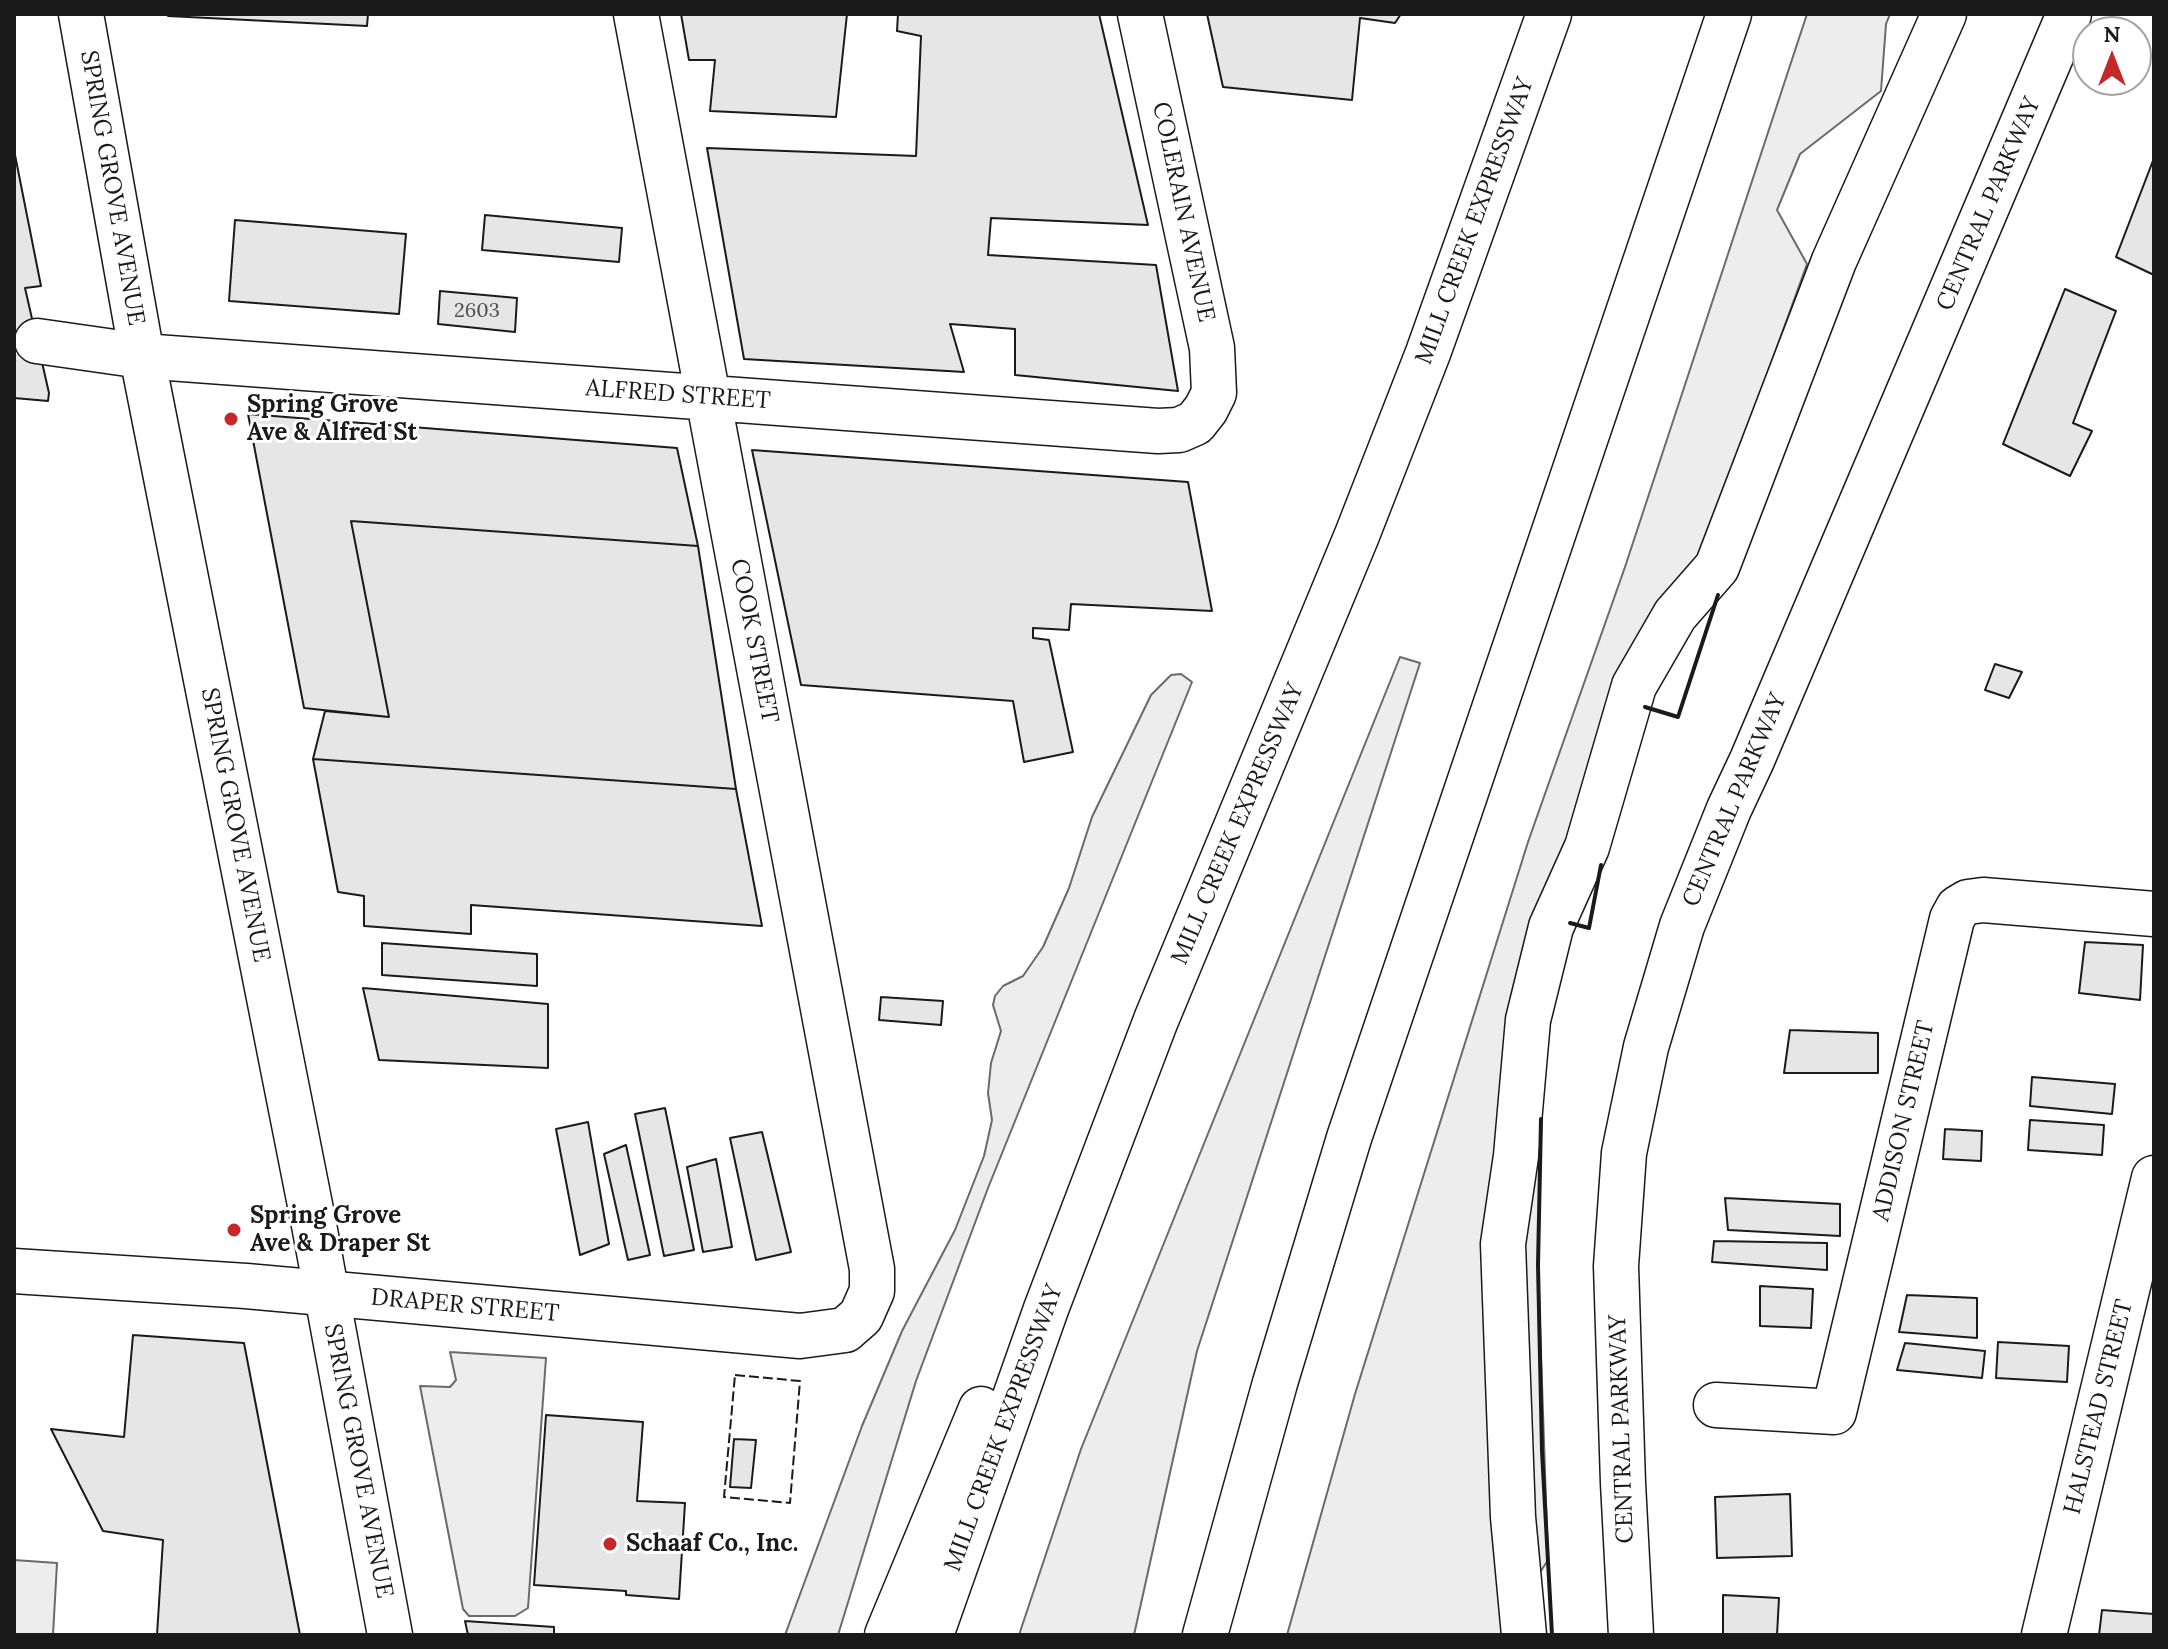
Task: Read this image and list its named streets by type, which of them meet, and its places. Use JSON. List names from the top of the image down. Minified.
{"streets":{"main road":["SPRING GROVE AVENUE","CENTRAL PARKWAY","COLERAIN AVENUE","MILL CREEK EXPRESSWAY","ALFRED STREET","COOK STREET","ADDISON STREET","DRAPER STREET","HALSTEAD STREET"]},"crossings":[["SPRING GROVE AVENUE","ALFRED STREET"],["SPRING GROVE AVENUE","DRAPER STREET"],["COLERAIN AVENUE","ALFRED STREET"],["ALFRED STREET","COOK STREET"],["COOK STREET","DRAPER STREET"]],"places":["Spring Grove Ave & Alfred St","Spring Grove Ave & Draper St","Schaaf Co., Inc."],"house_numbers":["2603"],"north":"top"}
